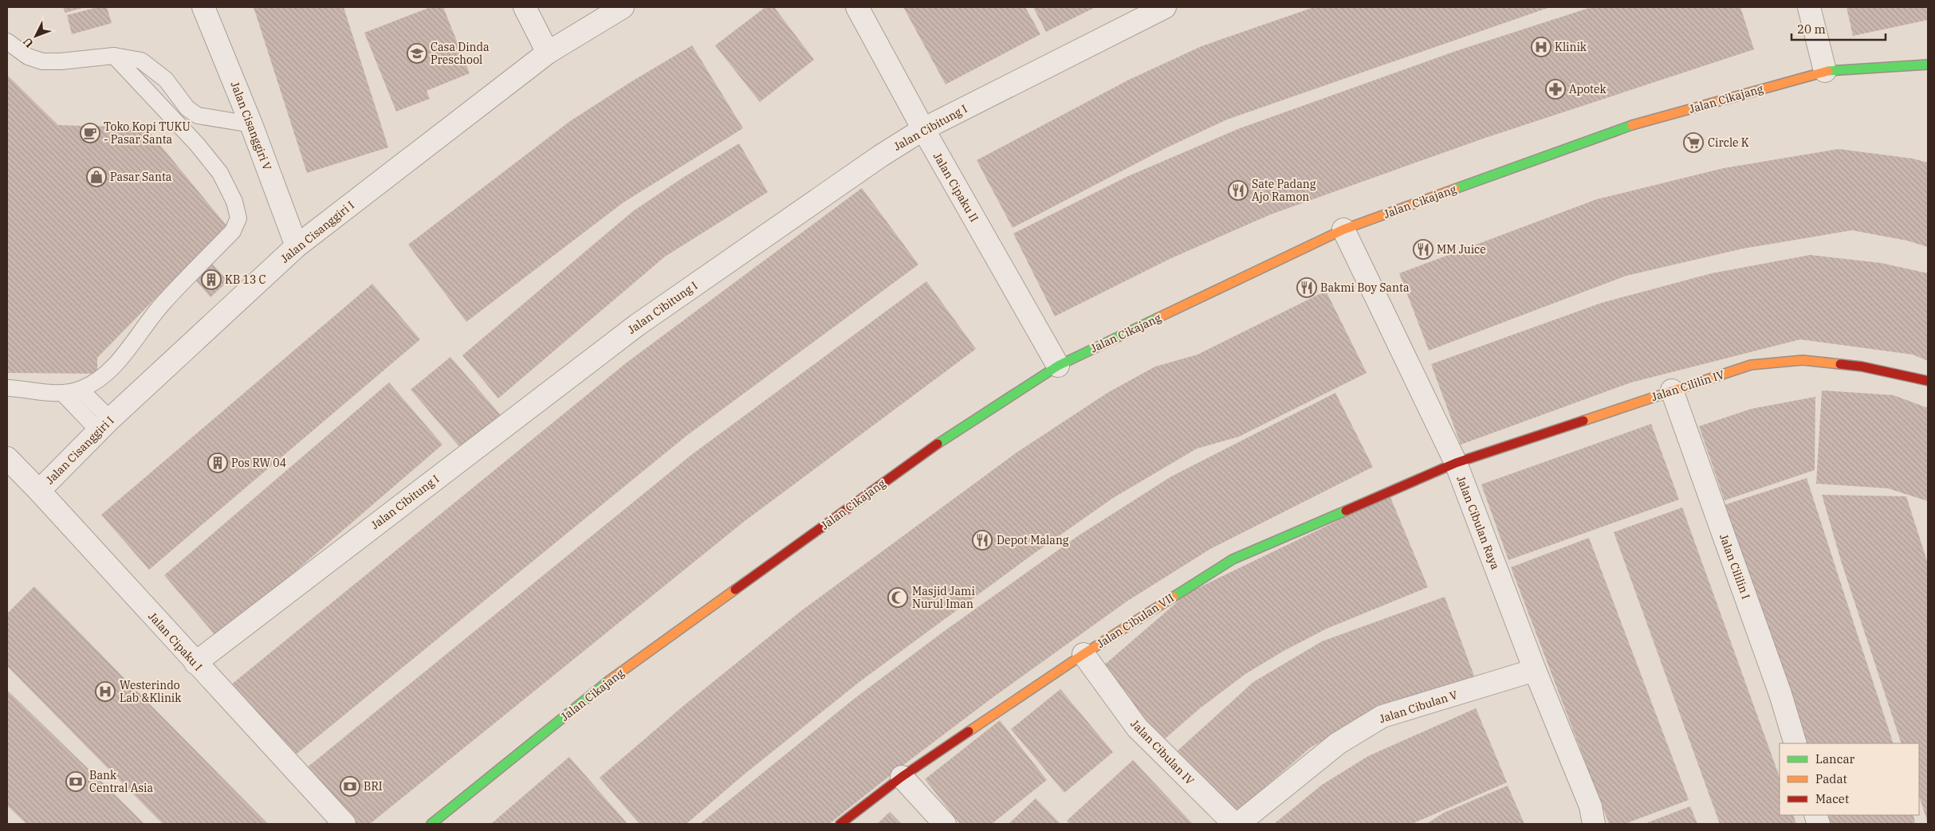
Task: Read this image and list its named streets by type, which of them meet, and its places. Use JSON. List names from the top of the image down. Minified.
{"streets":{"street":["Jalan Cikajang","Jalan Cisanggiri V","Jalan Cibitung I","Jalan Cipaku II","Jalan Cisanggiri I","Jalan Cililin IV","Jalan Cibulan Raya","Jalan Cililin I","Jalan Cibulan VII","Jalan Cipaku I","Jalan Cibulan V","Jalan Cibulan IV"]},"crossings":[["Jalan Cikajang","Jalan Cipaku II"],["Jalan Cikajang","Jalan Cibulan Raya"],["Jalan Cisanggiri V","Jalan Cisanggiri I"],["Jalan Cibitung I","Jalan Cipaku II"],["Jalan Cibitung I","Jalan Cipaku I"],["Jalan Cisanggiri I","Jalan Cipaku I"],["Jalan Cililin IV","Jalan Cibulan Raya"],["Jalan Cililin IV","Jalan Cililin I"],["Jalan Cililin IV","Jalan Cibulan VII"],["Jalan Cibulan Raya","Jalan Cibulan VII"],["Jalan Cibulan Raya","Jalan Cibulan V"],["Jalan Cibulan VII","Jalan Cibulan IV"]],"places":{"hospital":["Klinik","Westerindo Lab &Klinik"],"school or university":["Casa Dinda Preschool"],"pharmacy":["Apotek"],"cafe":["Toko Kopi TUKU - Pasar Santa"],"supermarket":["Circle K"],"shop":["Pasar Santa"],"restaurant":["Sate Padang Ajo Ramon","MM Juice","Bakmi Boy Santa","Depot Malang"],"building":["KB 13 C","Pos RW 04"],"mosque":["Masjid Jami Nurul Iman"],"bank":["Bank Central Asia","BRI"]},"legend":["Lancar","Padat","Macet"],"scale_bar":"20 m","north":"bottom left"}
